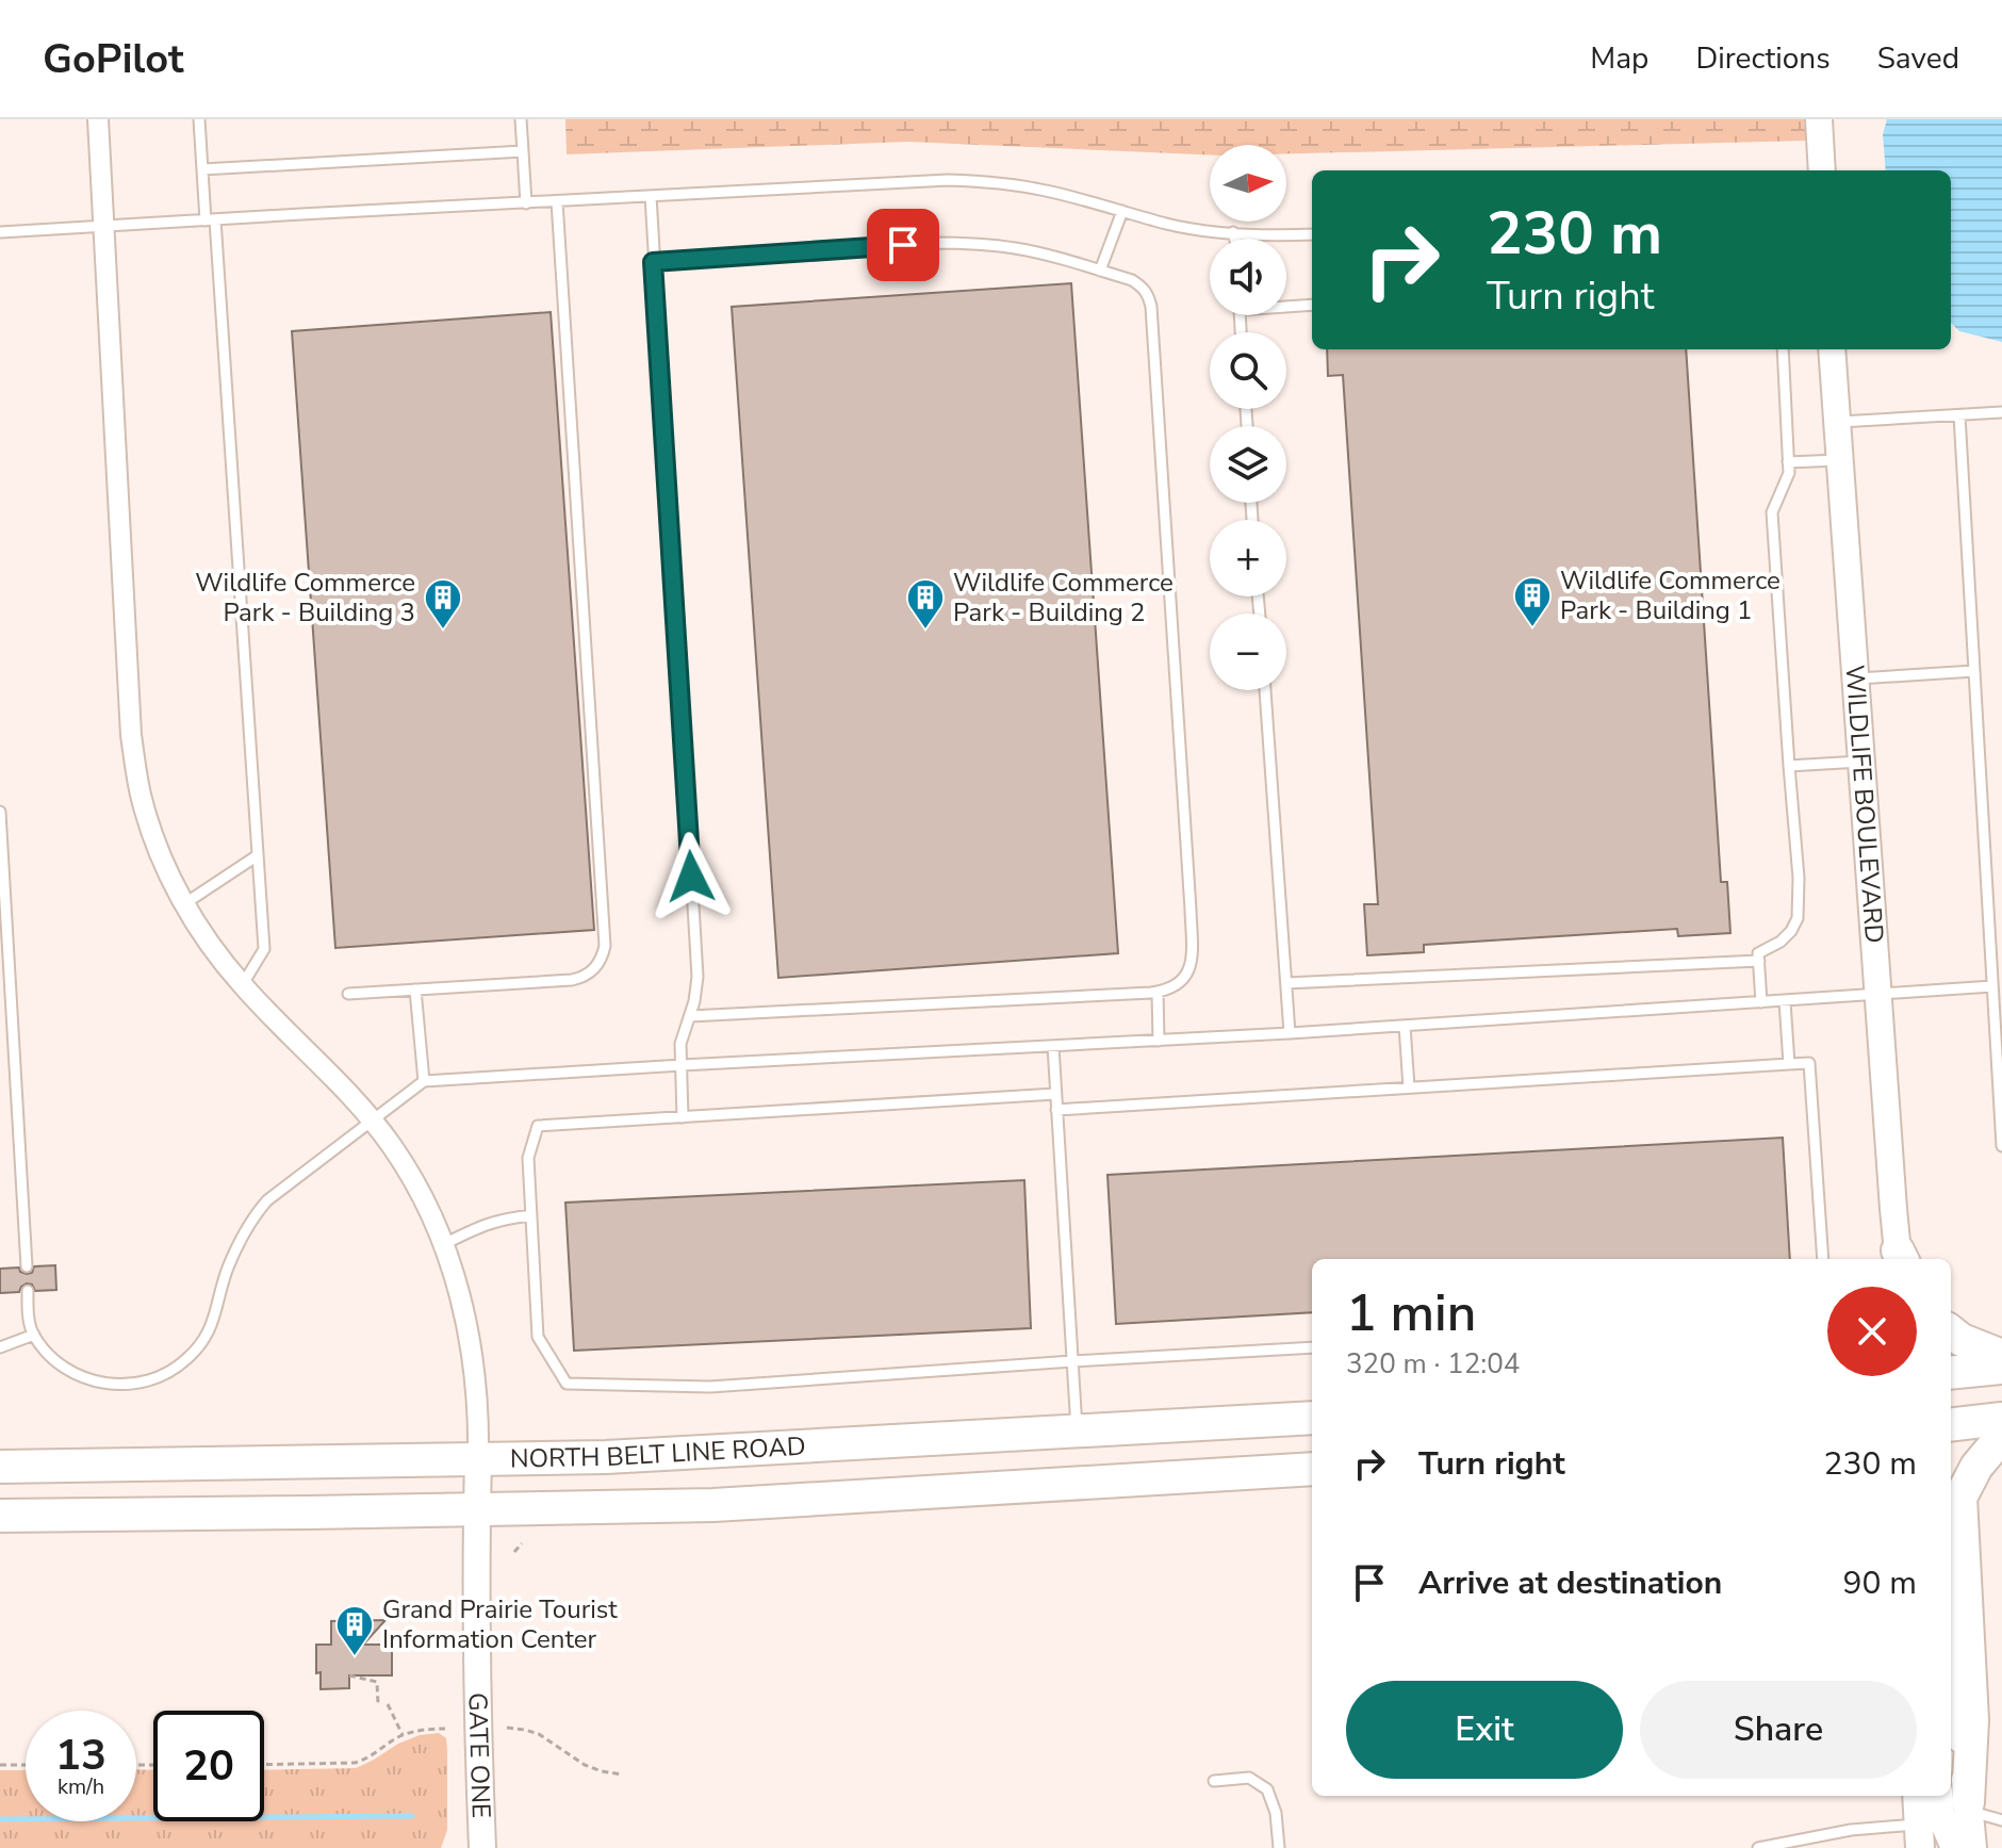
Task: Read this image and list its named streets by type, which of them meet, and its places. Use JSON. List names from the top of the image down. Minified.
{"streets":{"main road":["NORTH BELT LINE ROAD"],"street":["WILDLIFE BOULEVARD","GATE ONE"]},"crossings":[["NORTH BELT LINE ROAD","GATE ONE"]],"places":{"building":["Wildlife Commerce Park - Building 1","Wildlife Commerce Park - Building 3","Wildlife Commerce Park - Building 2","Grand Prairie Tourist Information Center"]},"north":"right","page":{"header":"GoPilot","nav":["Map","Directions","Saved"],"map_buttons":["+","−"],"turn":["230 m","Turn right"],"heading":["1 min","320 m · 12:04"],"list":[{"name":"Turn right","value":"230 m"},{"name":"Arrive at destination","value":"90 m"}],"buttons":["Exit","Share"],"speed":"13 km/h","limit":"20"}}
